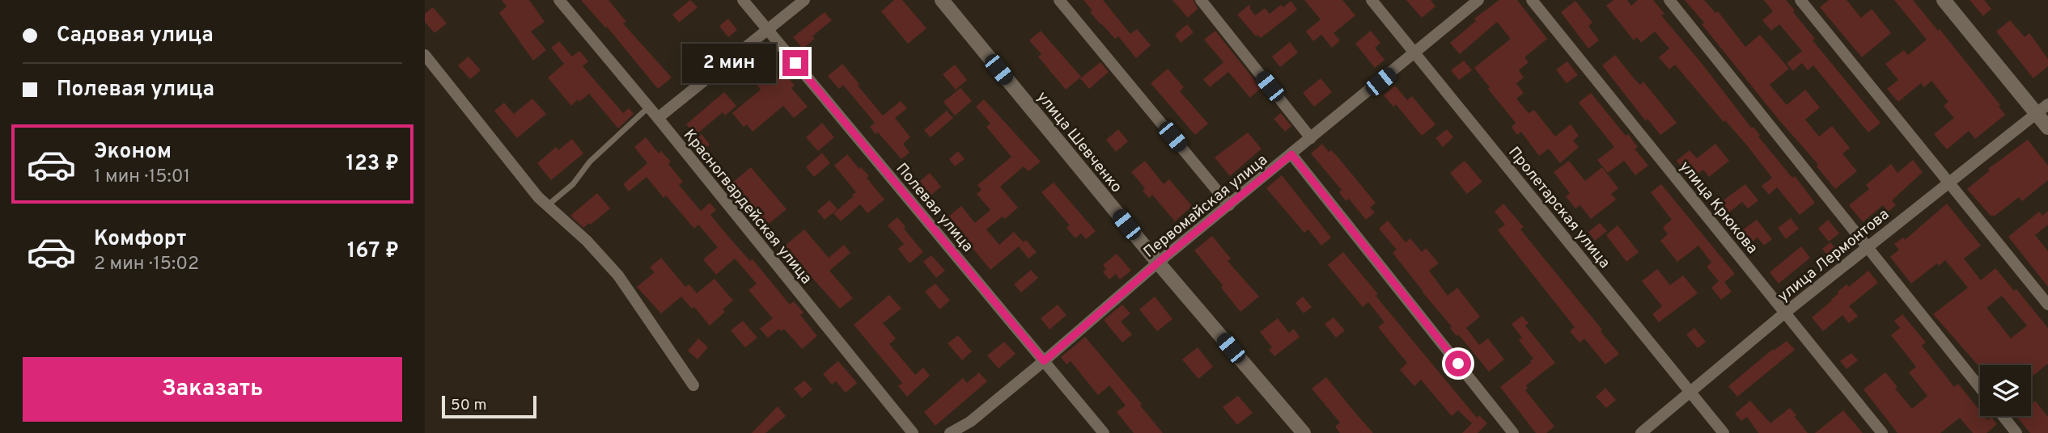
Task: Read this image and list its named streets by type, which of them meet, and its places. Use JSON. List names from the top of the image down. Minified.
{"streets":{"street":["улица Шевченко","Первомайская улица","Красногвардейская улица","Полевая улица","Пролетарская улица","улица Крюкова","улица Лермонтова"]},"crossings":[["улица Шевченко","Первомайская улица"],["Первомайская улица","Полевая улица"],["Первомайская улица","Пролетарская улица"],["Пролетарская улица","улица Лермонтова"],["улица Крюкова","улица Лермонтова"]],"scale_bar":"50 m","page":{"banner":["Садовая улица","Полевая улица"],"bubble":"2 мин","list":[{"name":"Эконом","note":"1 мин · 15:01","value":"123 ₽"},{"name":"Комфорт","note":"2 мин · 15:02","value":"167 ₽"}],"buttons":"Заказать","scale":"50 m"}}
